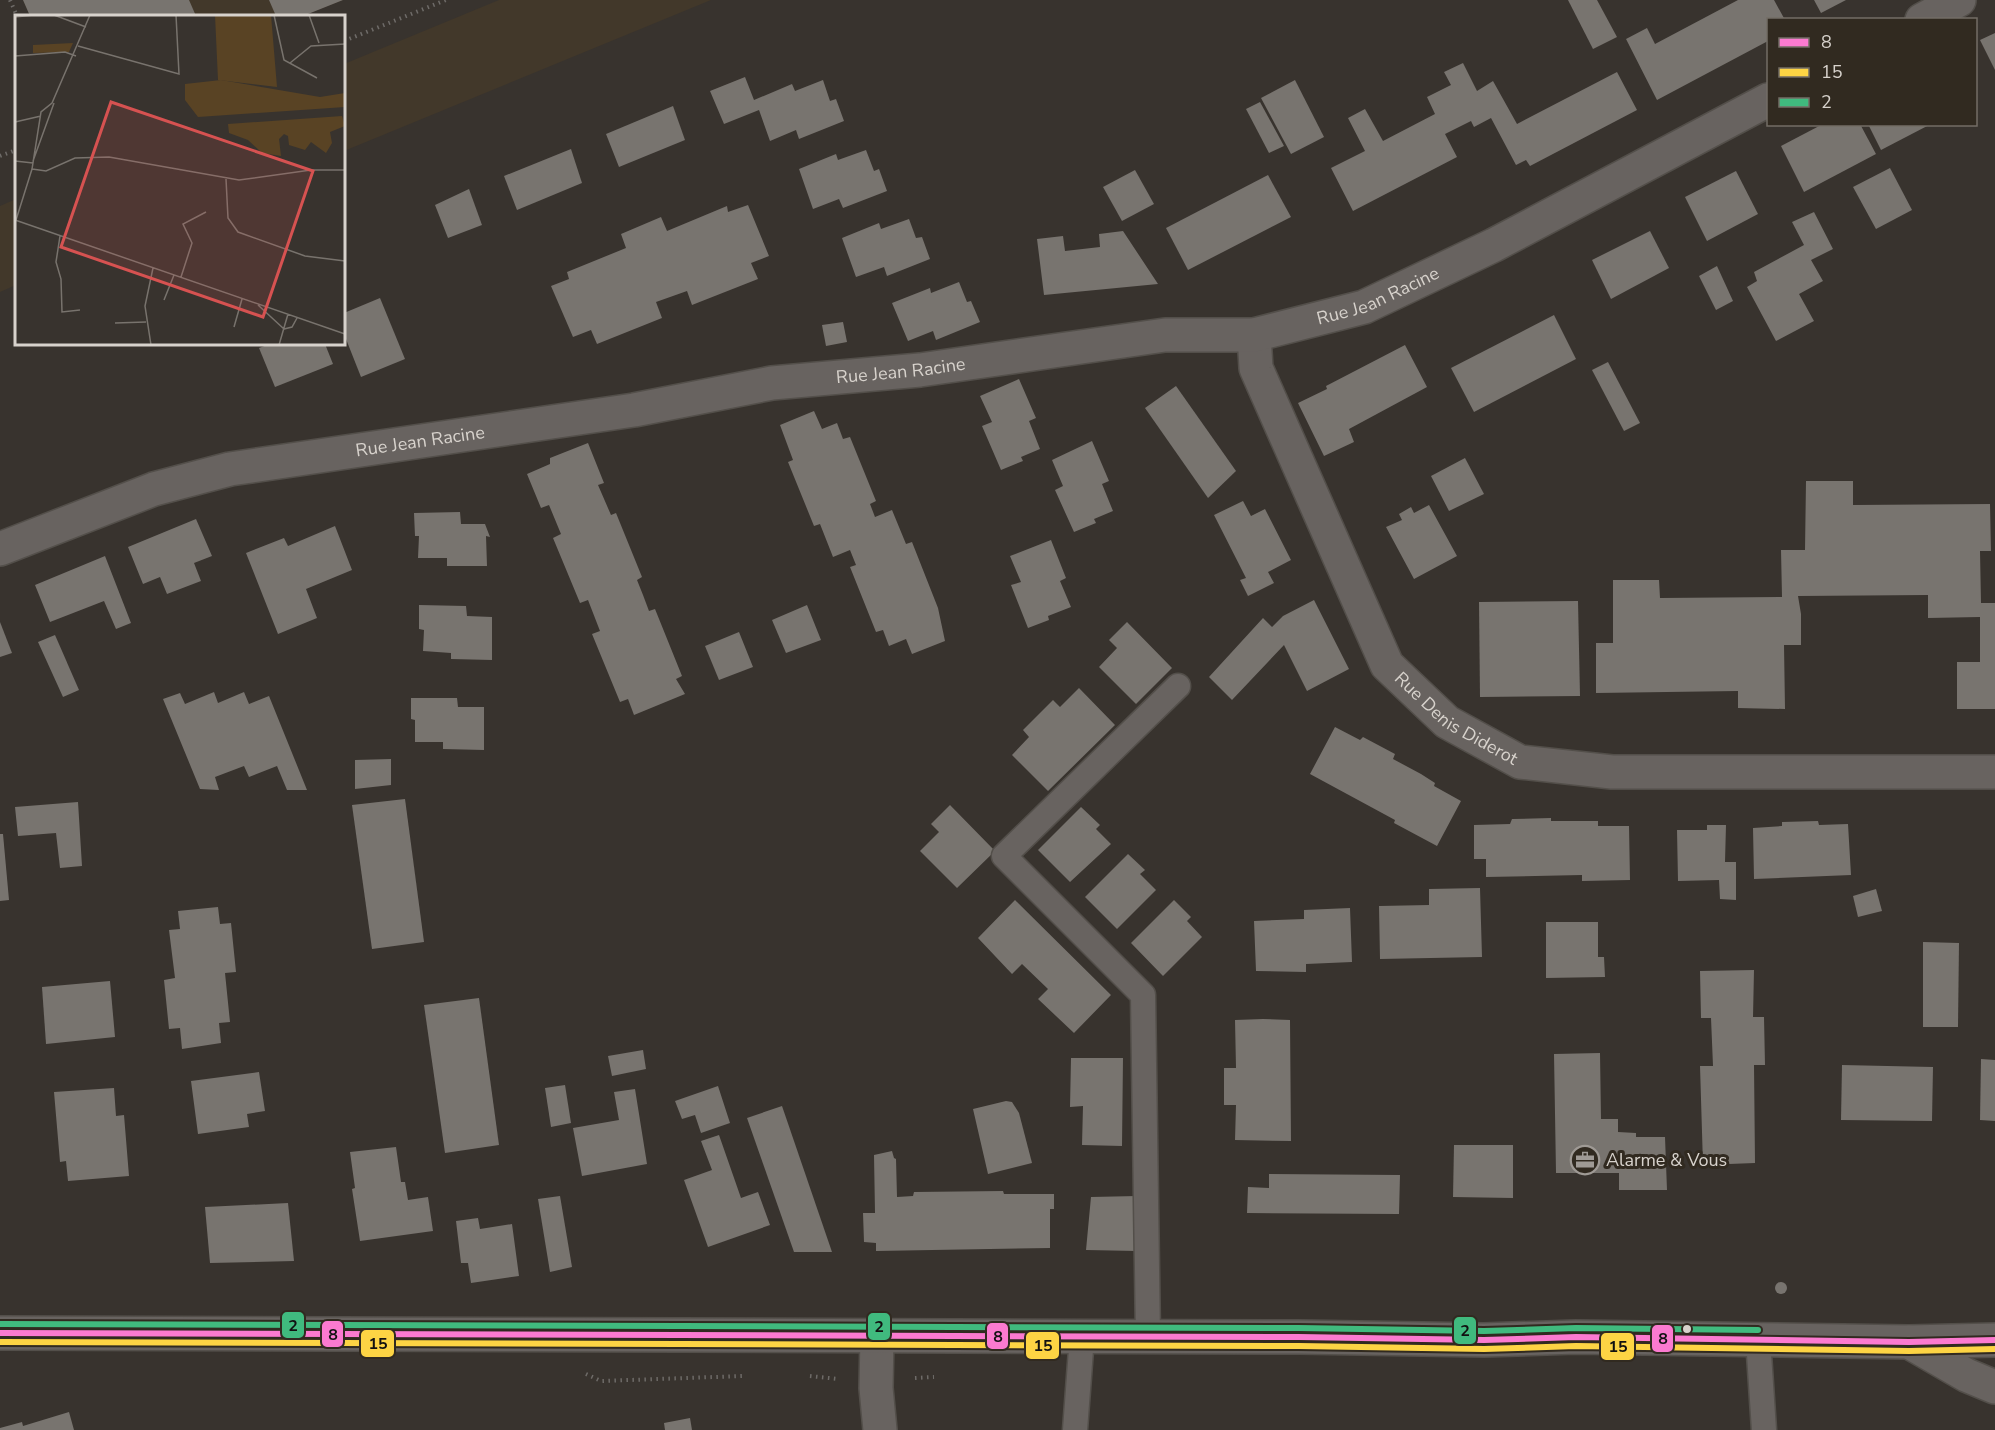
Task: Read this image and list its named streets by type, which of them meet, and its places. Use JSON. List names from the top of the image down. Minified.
{"streets":{"street":["Rue Jean Racine","Rue Denis Diderot"]},"crossings":[["Rue Jean Racine","Rue Denis Diderot"]],"places":{"office":["Alarme & Vous"]},"lines":["transit line 2","transit line 8","transit line 15"],"legend":["8","15","2"]}
